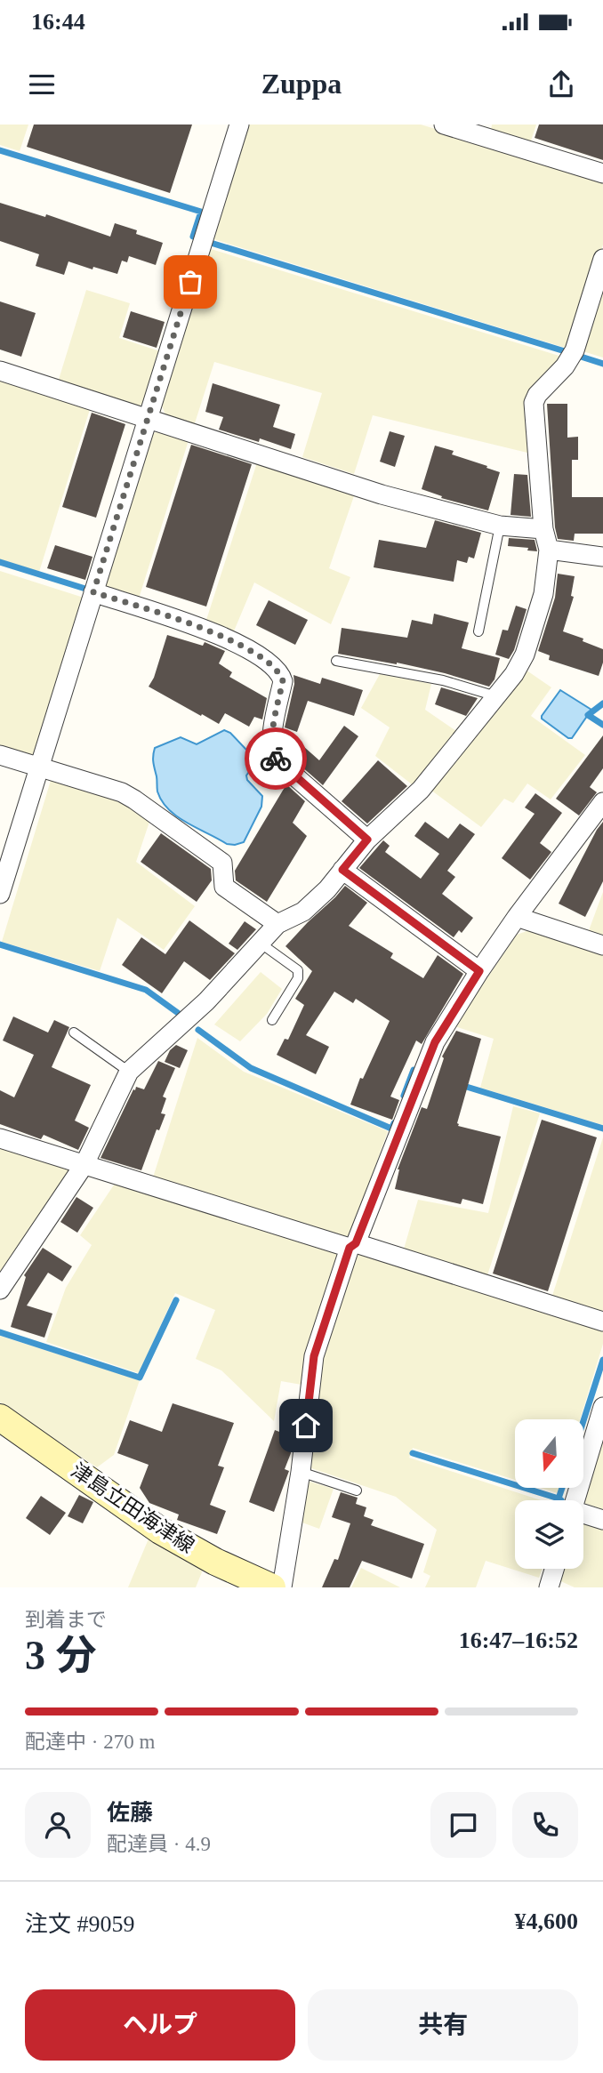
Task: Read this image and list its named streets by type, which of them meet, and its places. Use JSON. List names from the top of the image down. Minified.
{"streets":{"main road":["津島立田海津線"]},"north":"bottom","page":{"status":"16:44","header":"Zuppa","heading":["3 分","到着まで","16:47–16:52"],"panel":["佐藤","配達員 · 4.9","注文 #9059","¥4,600"],"bar":"配達中 · 270 m","buttons":["ヘルプ","共有"]}}
